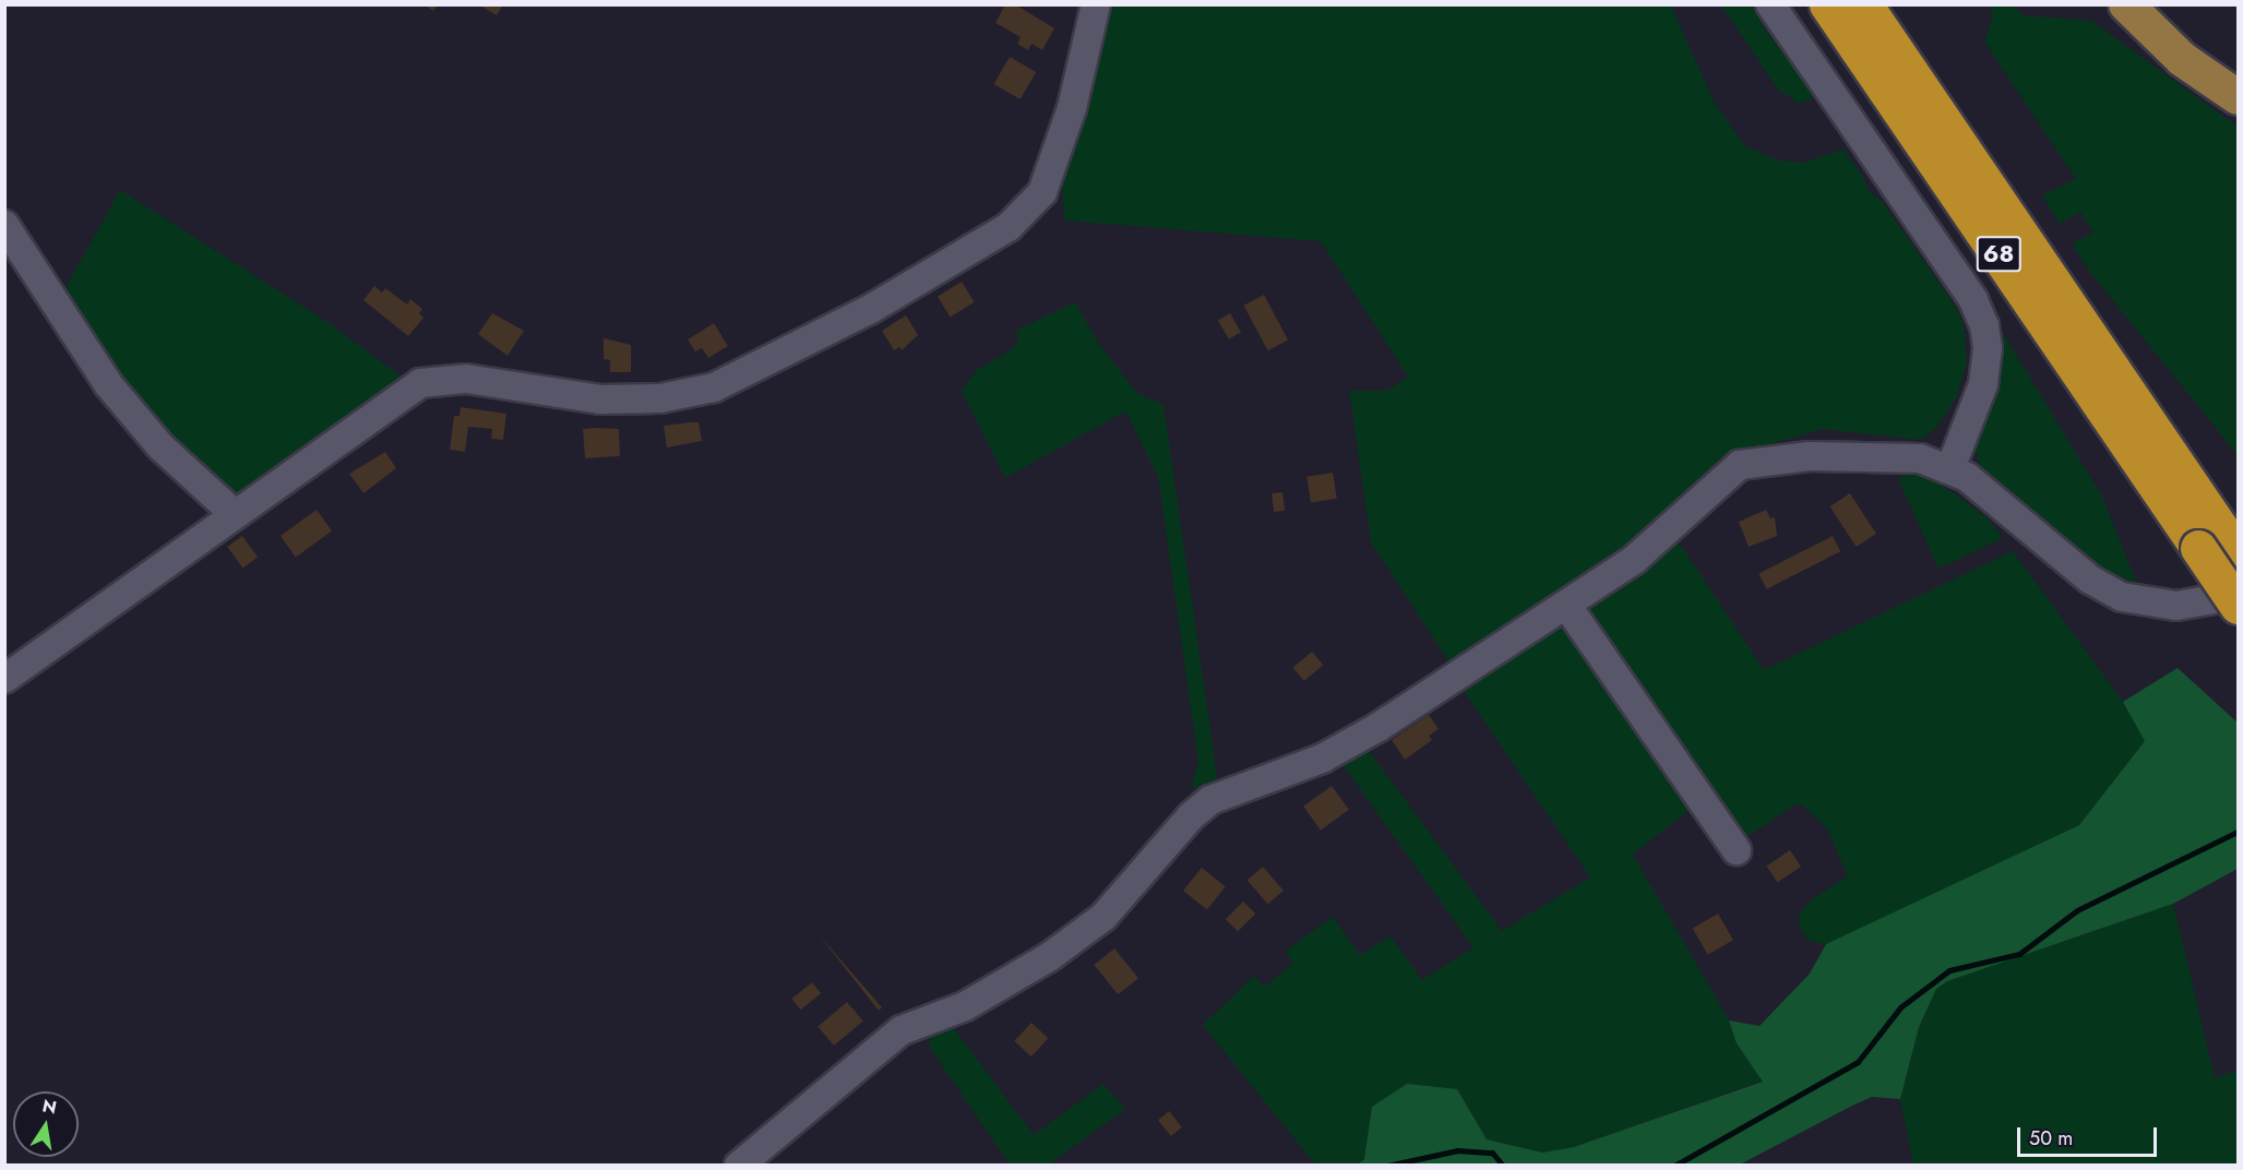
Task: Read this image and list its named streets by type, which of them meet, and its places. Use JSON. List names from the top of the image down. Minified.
{"streets":{"highway":["68"]},"scale_bar":"50 m","north":"top"}
